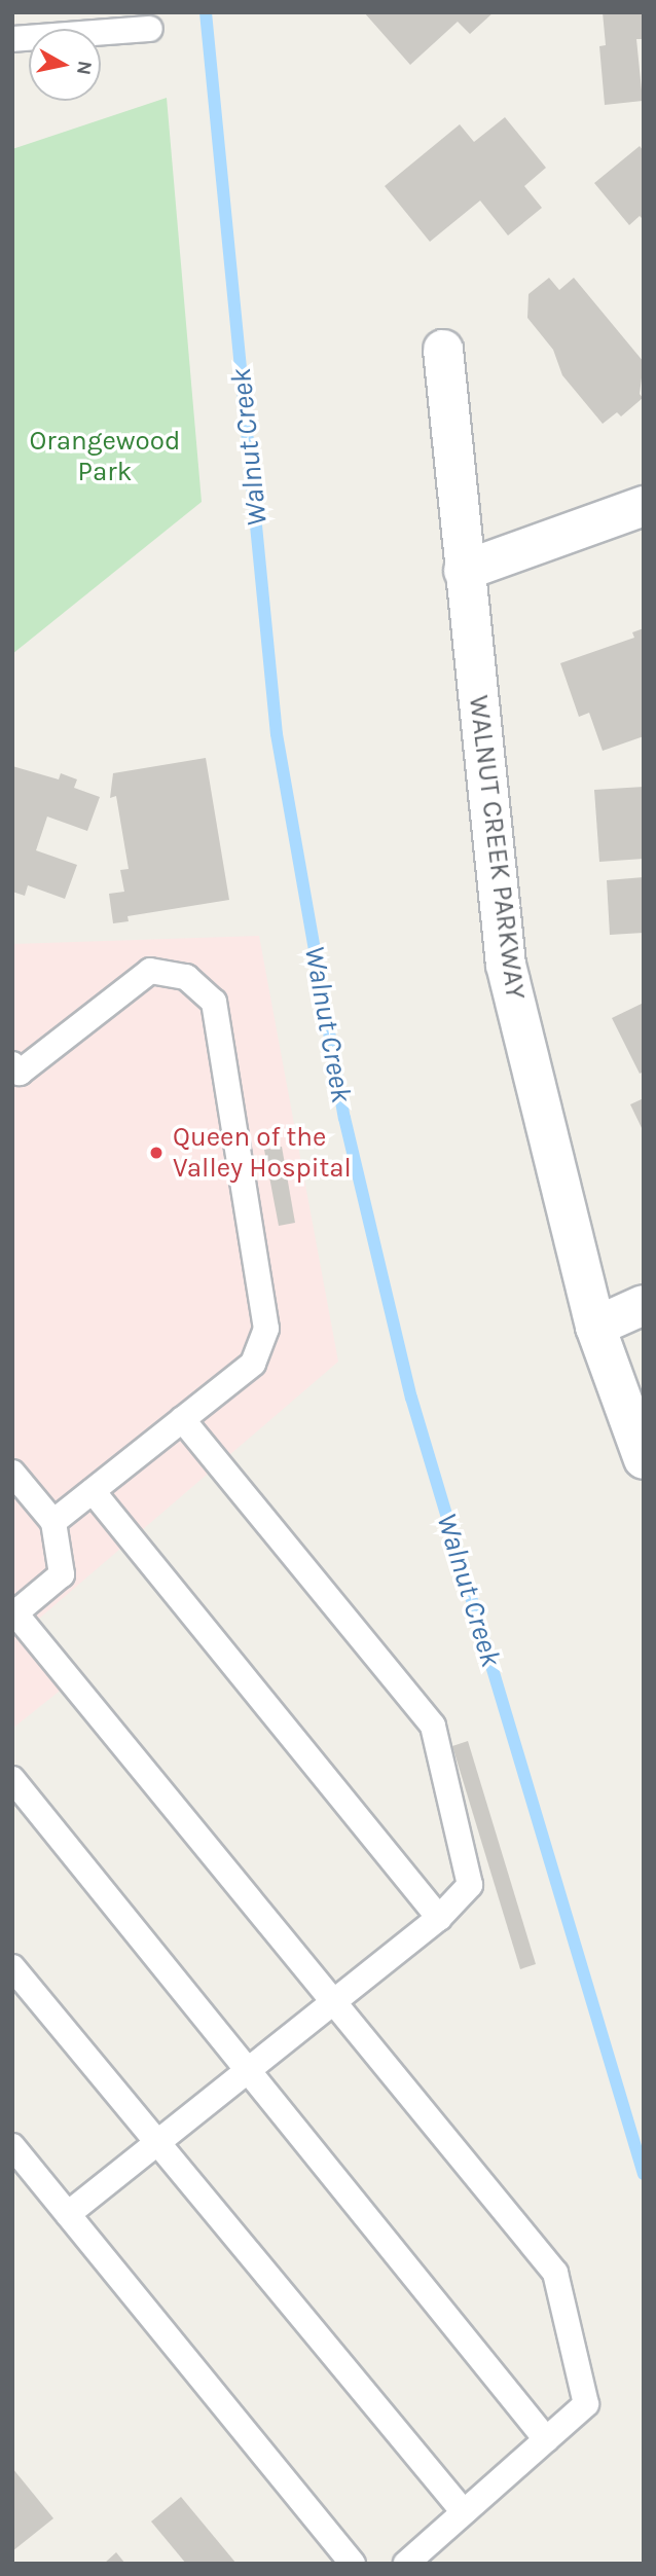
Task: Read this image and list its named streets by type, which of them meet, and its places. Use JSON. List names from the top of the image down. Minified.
{"streets":{"street":["WALNUT CREEK PARKWAY"]},"water":["Walnut Creek"],"parks":["Orangewood Park"],"places":["Queen of the Valley Hospital"],"north":"right"}
